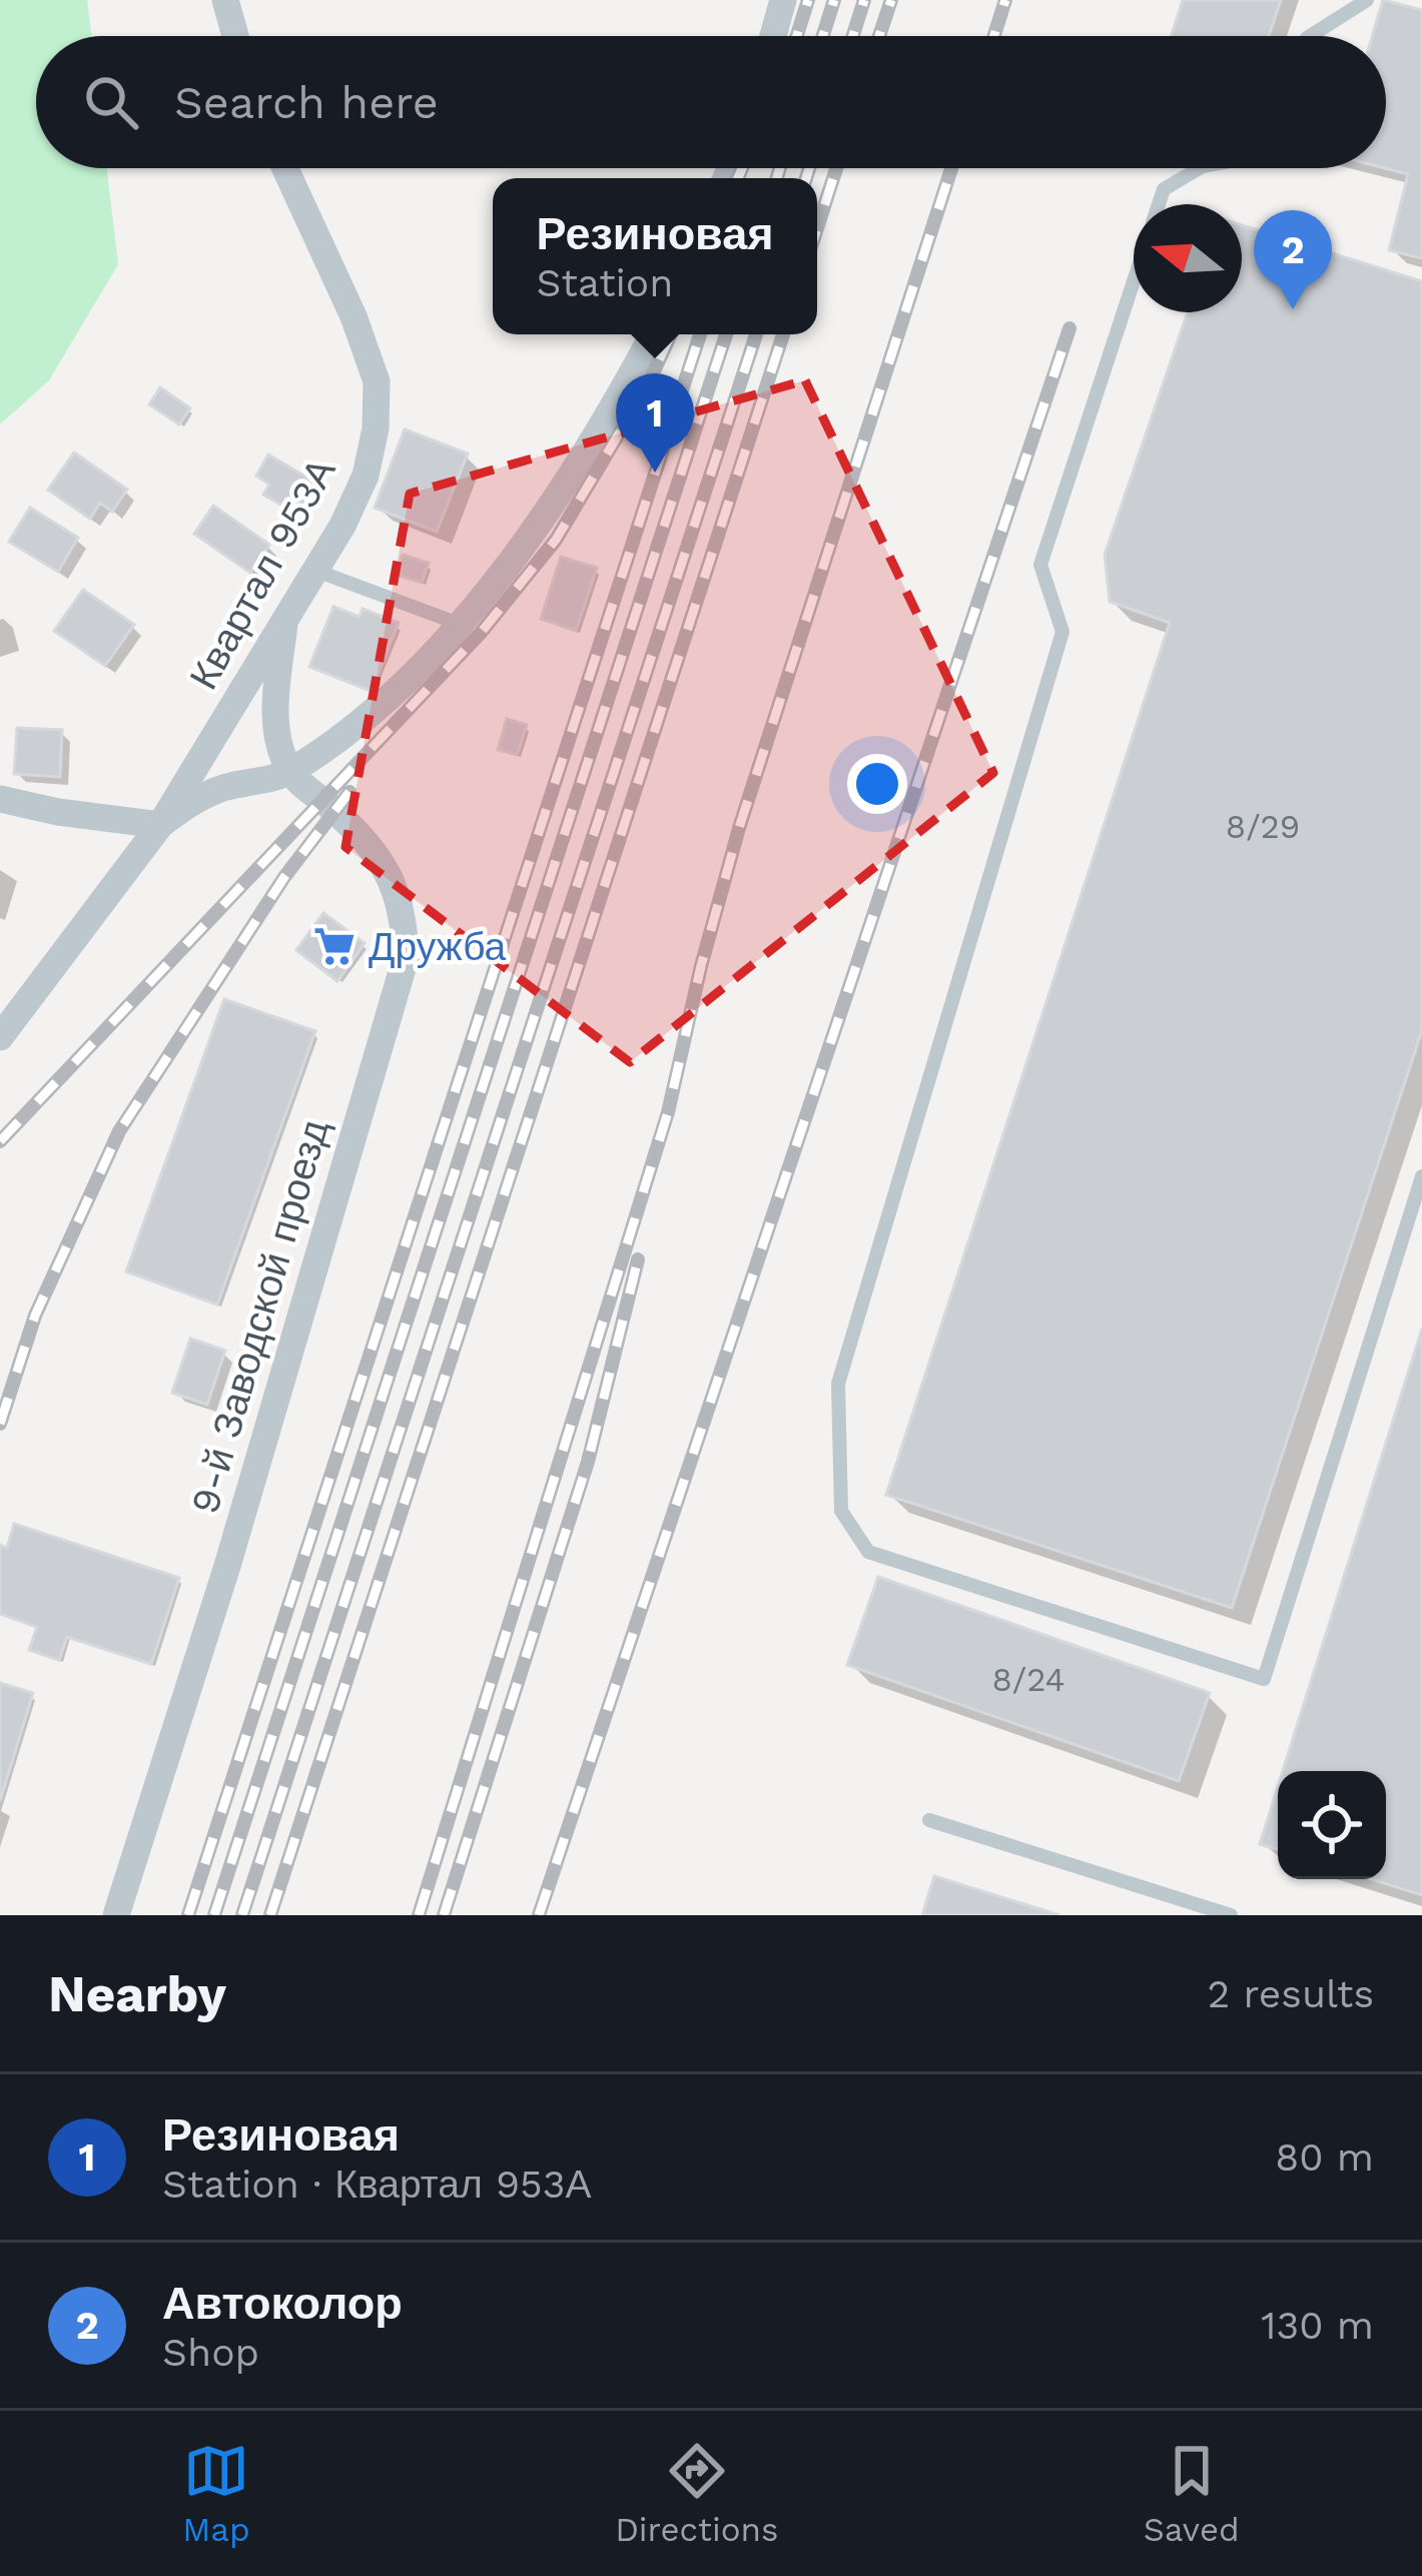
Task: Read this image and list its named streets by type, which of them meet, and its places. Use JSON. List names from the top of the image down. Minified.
{"streets":{"street":["Квартал 953А","9-й Заводской проезд"]},"crossings":[["Квартал 953А","9-й Заводской проезд"]],"places":{"supermarket":["Дружба"]},"house_numbers":["8/29","8/24"],"north":"left","page":{"search":"Search here","popup":["Резиновая","Station"],"pins":["2","1"],"heading":["Nearby","2 results"],"list":[{"mark":"1","name":"Резиновая","note":"Station · Квартал 953А","value":"80 m"},{"mark":"2","name":"Автоколор","note":"Shop","value":"130 m"}],"nav":["Map","Directions","Saved"]}}
